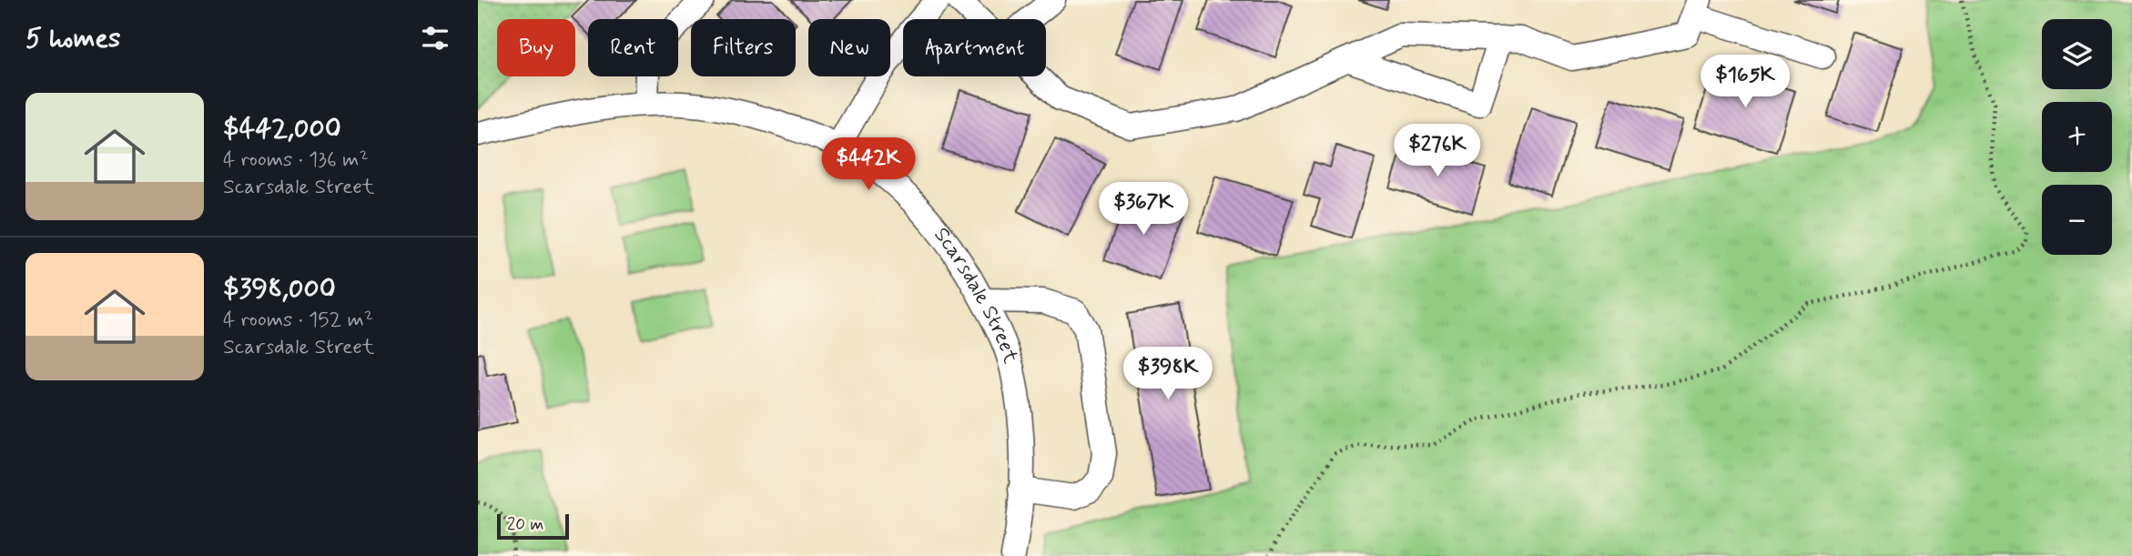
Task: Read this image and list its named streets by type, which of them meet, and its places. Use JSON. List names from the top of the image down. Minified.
{"streets":{"street":["Scarsdale Street"]},"scale_bar":"20 m","page":{"heading":"5 homes","map_buttons":["+","−"],"chip":["Buy","Rent","Filters","New","Apartment"],"price":["$165K","$276K","$442K","$367K","$398K"],"list":[{"name":"$442,000","note":"4 rooms · 136 m² · Scarsdale Street"},{"name":"$398,000","note":"4 rooms · 152 m² · Scarsdale Street"}],"scale":"20 m"}}
